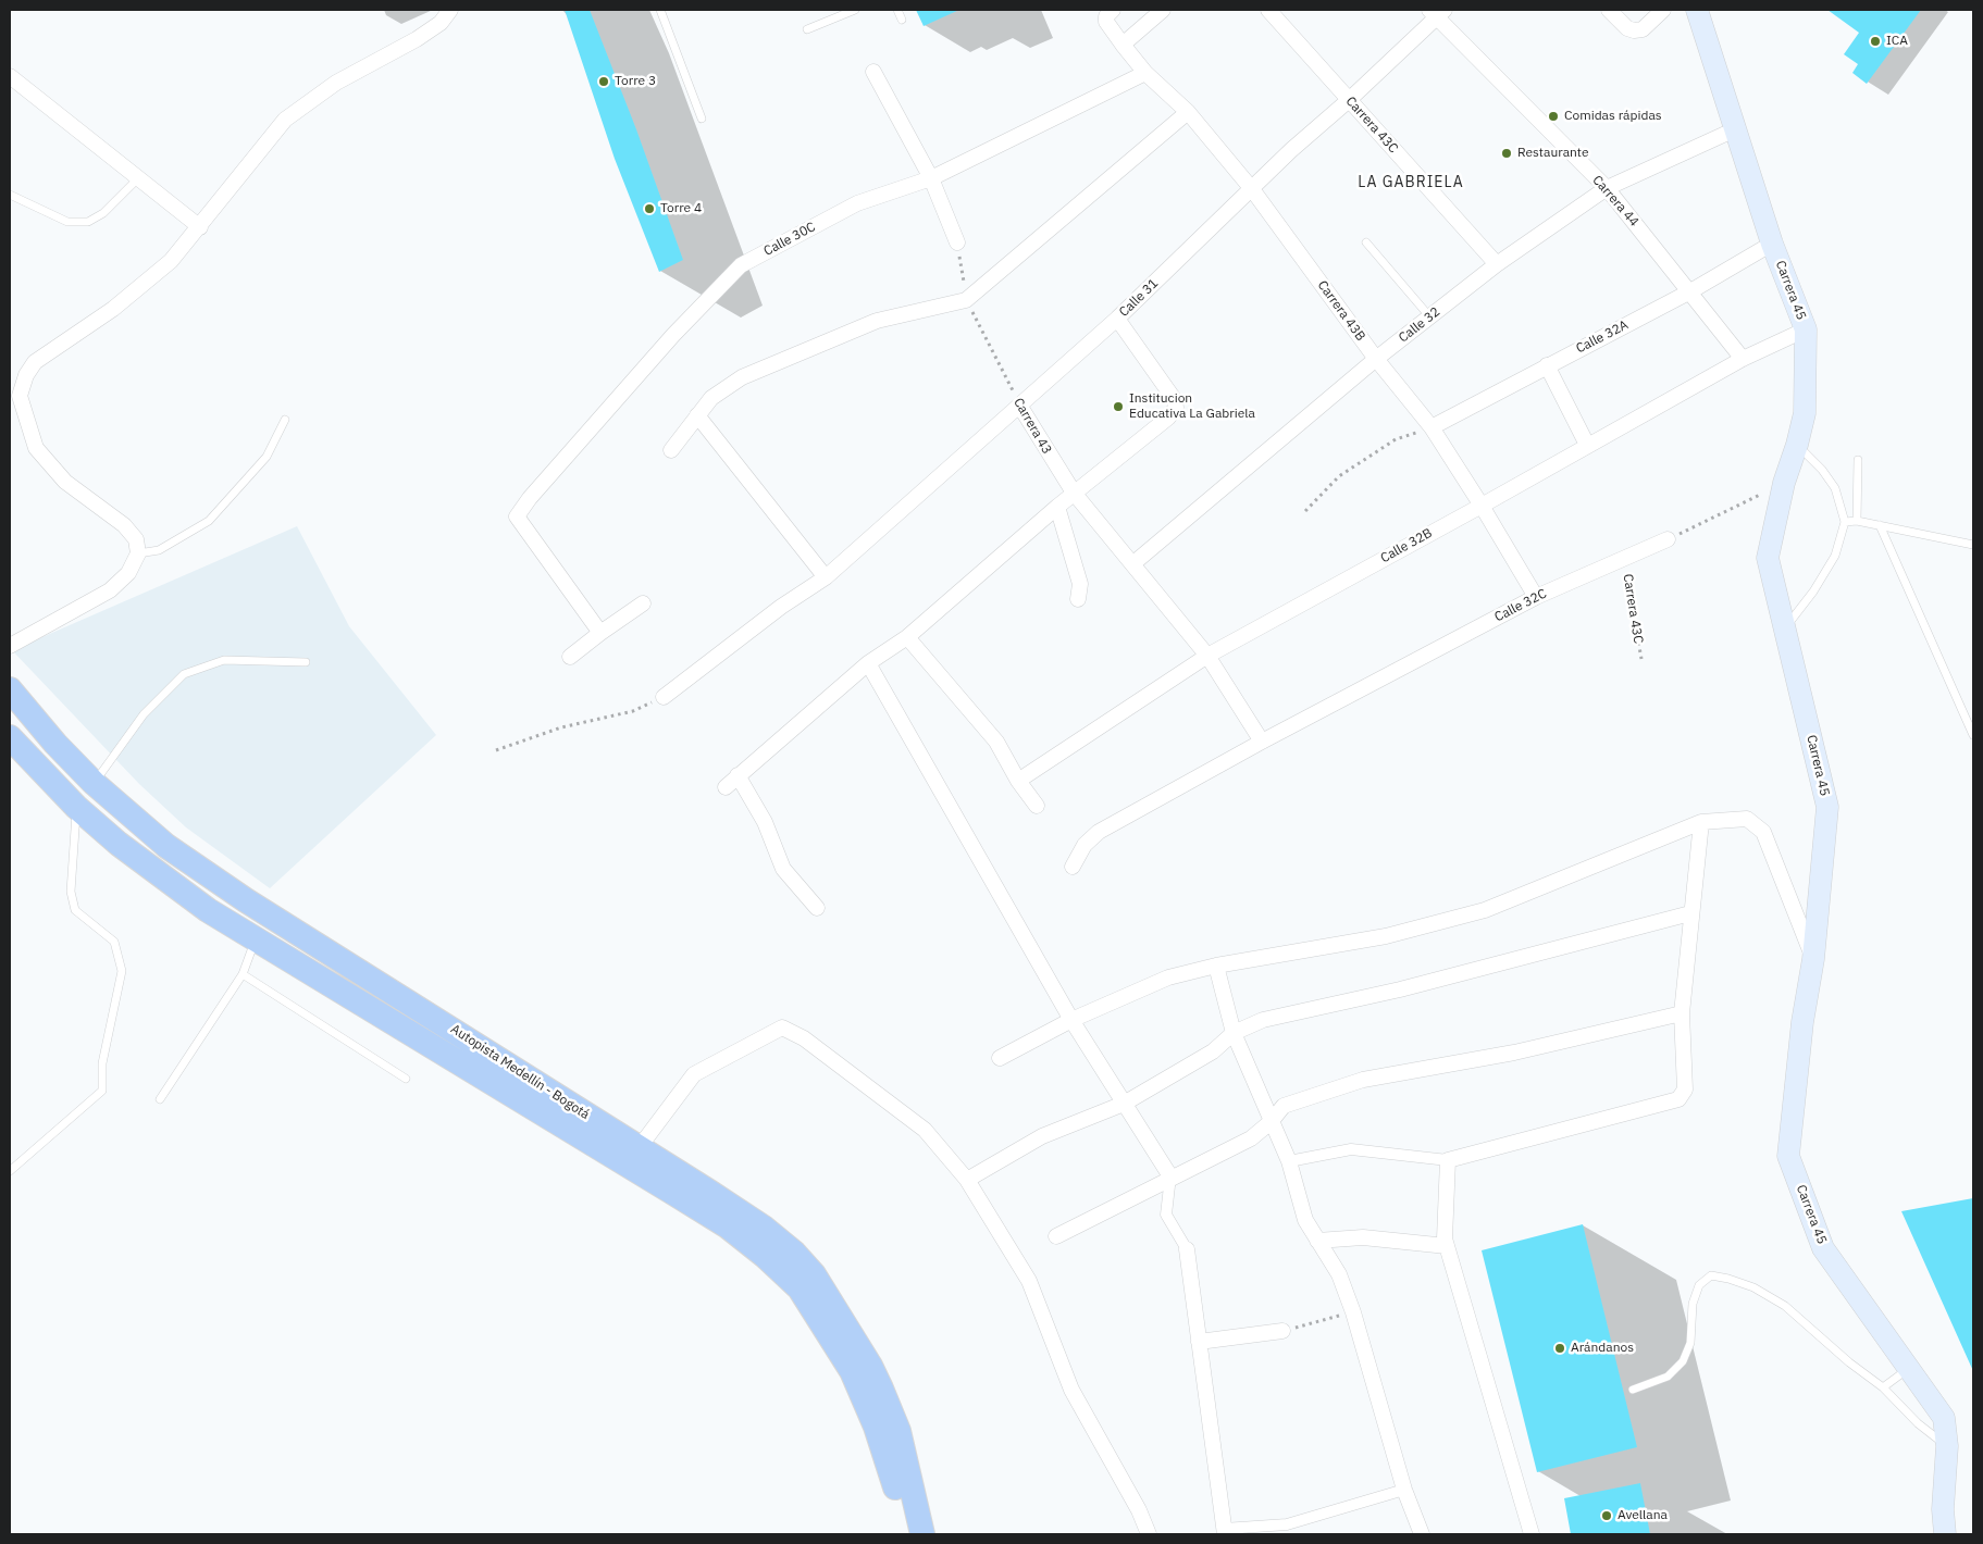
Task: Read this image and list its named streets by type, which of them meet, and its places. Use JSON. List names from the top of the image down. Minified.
{"streets":{"highway":["Autopista Medellín - Bogotá"],"main road":["Carrera 45"],"street":["Carrera 43C","Carrera 44","Calle 30C","Calle 31","Carrera 43B","Calle 32","Calle 32A","Carrera 43","Calle 32B","Calle 32C"]},"crossings":[["Carrera 43C","Calle 31"],["Carrera 43C","Calle 32"],["Carrera 43C","Calle 32C"],["Carrera 44","Calle 31"],["Carrera 44","Calle 32"],["Carrera 44","Calle 32A"],["Carrera 44","Calle 32B"],["Calle 30C","Carrera 43B"],["Carrera 45","Calle 32"],["Carrera 45","Calle 32A"],["Carrera 45","Calle 32B"],["Calle 31","Carrera 43B"],["Calle 31","Carrera 43"],["Carrera 43B","Calle 32"],["Carrera 43B","Calle 32A"],["Carrera 43B","Calle 32B"],["Carrera 43B","Calle 32C"],["Calle 32","Carrera 43"],["Carrera 43","Calle 32B"],["Carrera 43","Calle 32C"]],"districts":["LA GABRIELA"],"places":["ICA","Torre 3","Comidas rápidas","Restaurante","Torre 4","Institucion Educativa La Gabriela","Arándanos","Avellana"]}
